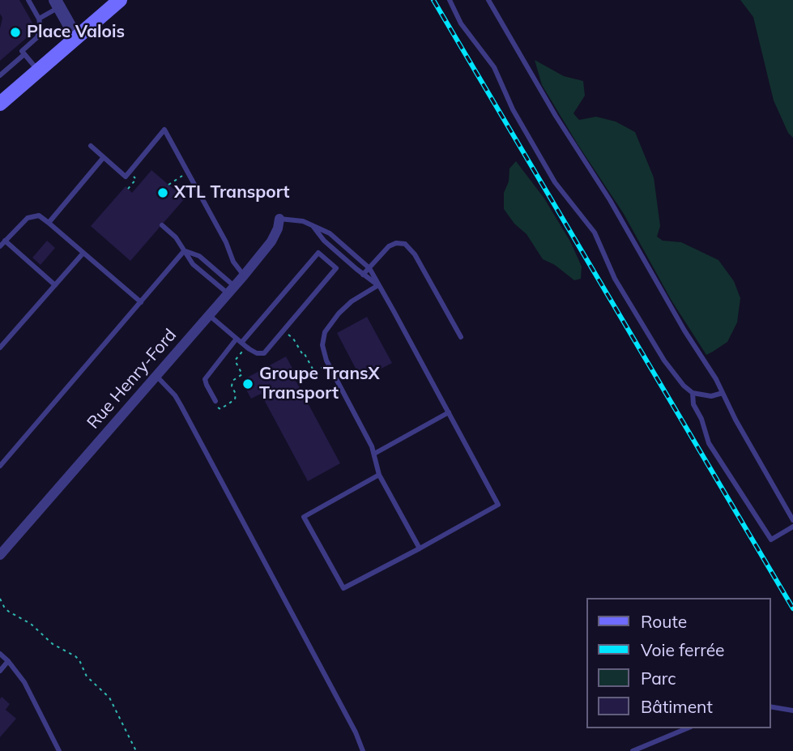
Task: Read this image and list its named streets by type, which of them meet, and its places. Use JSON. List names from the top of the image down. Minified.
{"streets":{"street":["Rue Henry-Ford"]},"places":["Place Valois","XTL Transport","Groupe TransX Transport"],"legend":["Route","Voie ferrée","Parc","Bâtiment"]}
